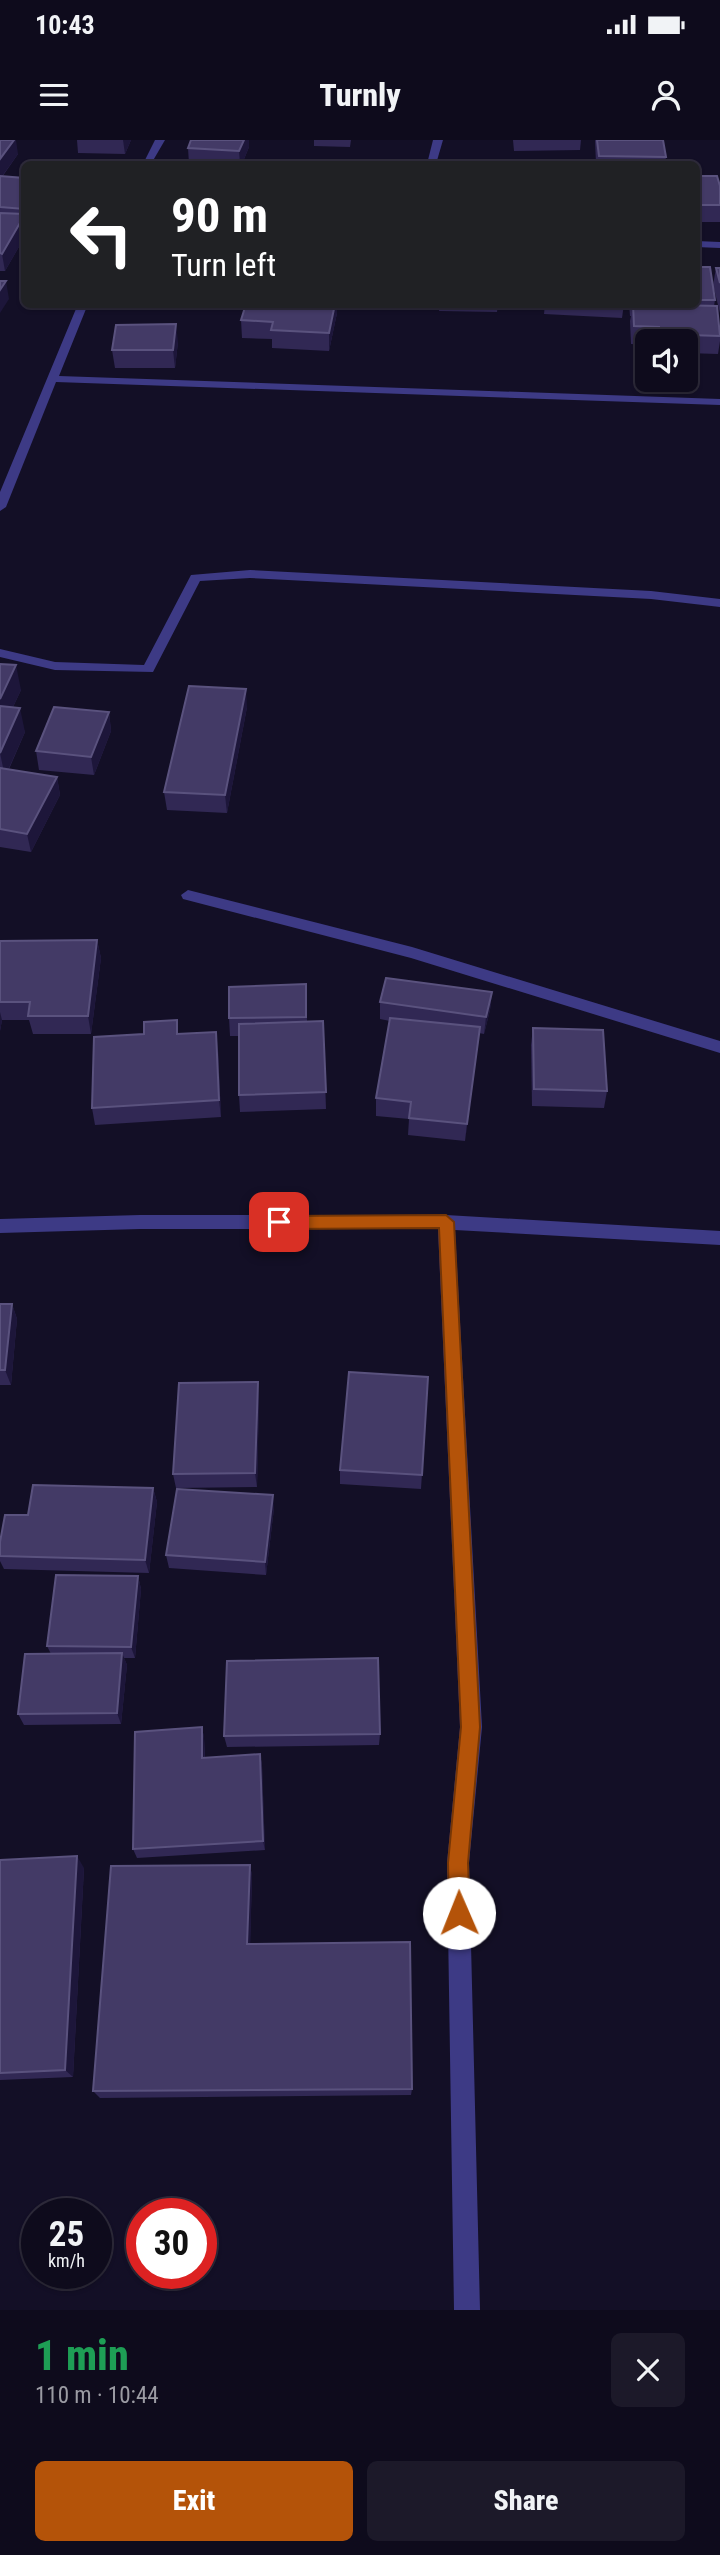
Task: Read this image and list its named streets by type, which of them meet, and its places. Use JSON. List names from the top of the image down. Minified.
{"page":{"status":"10:43","header":"Turnly","turn":["90 m","Turn left"],"speed":"25 km/h","limit":"30","heading":["1 min","110 m · 10:44"],"buttons":["Exit","Share"]}}
